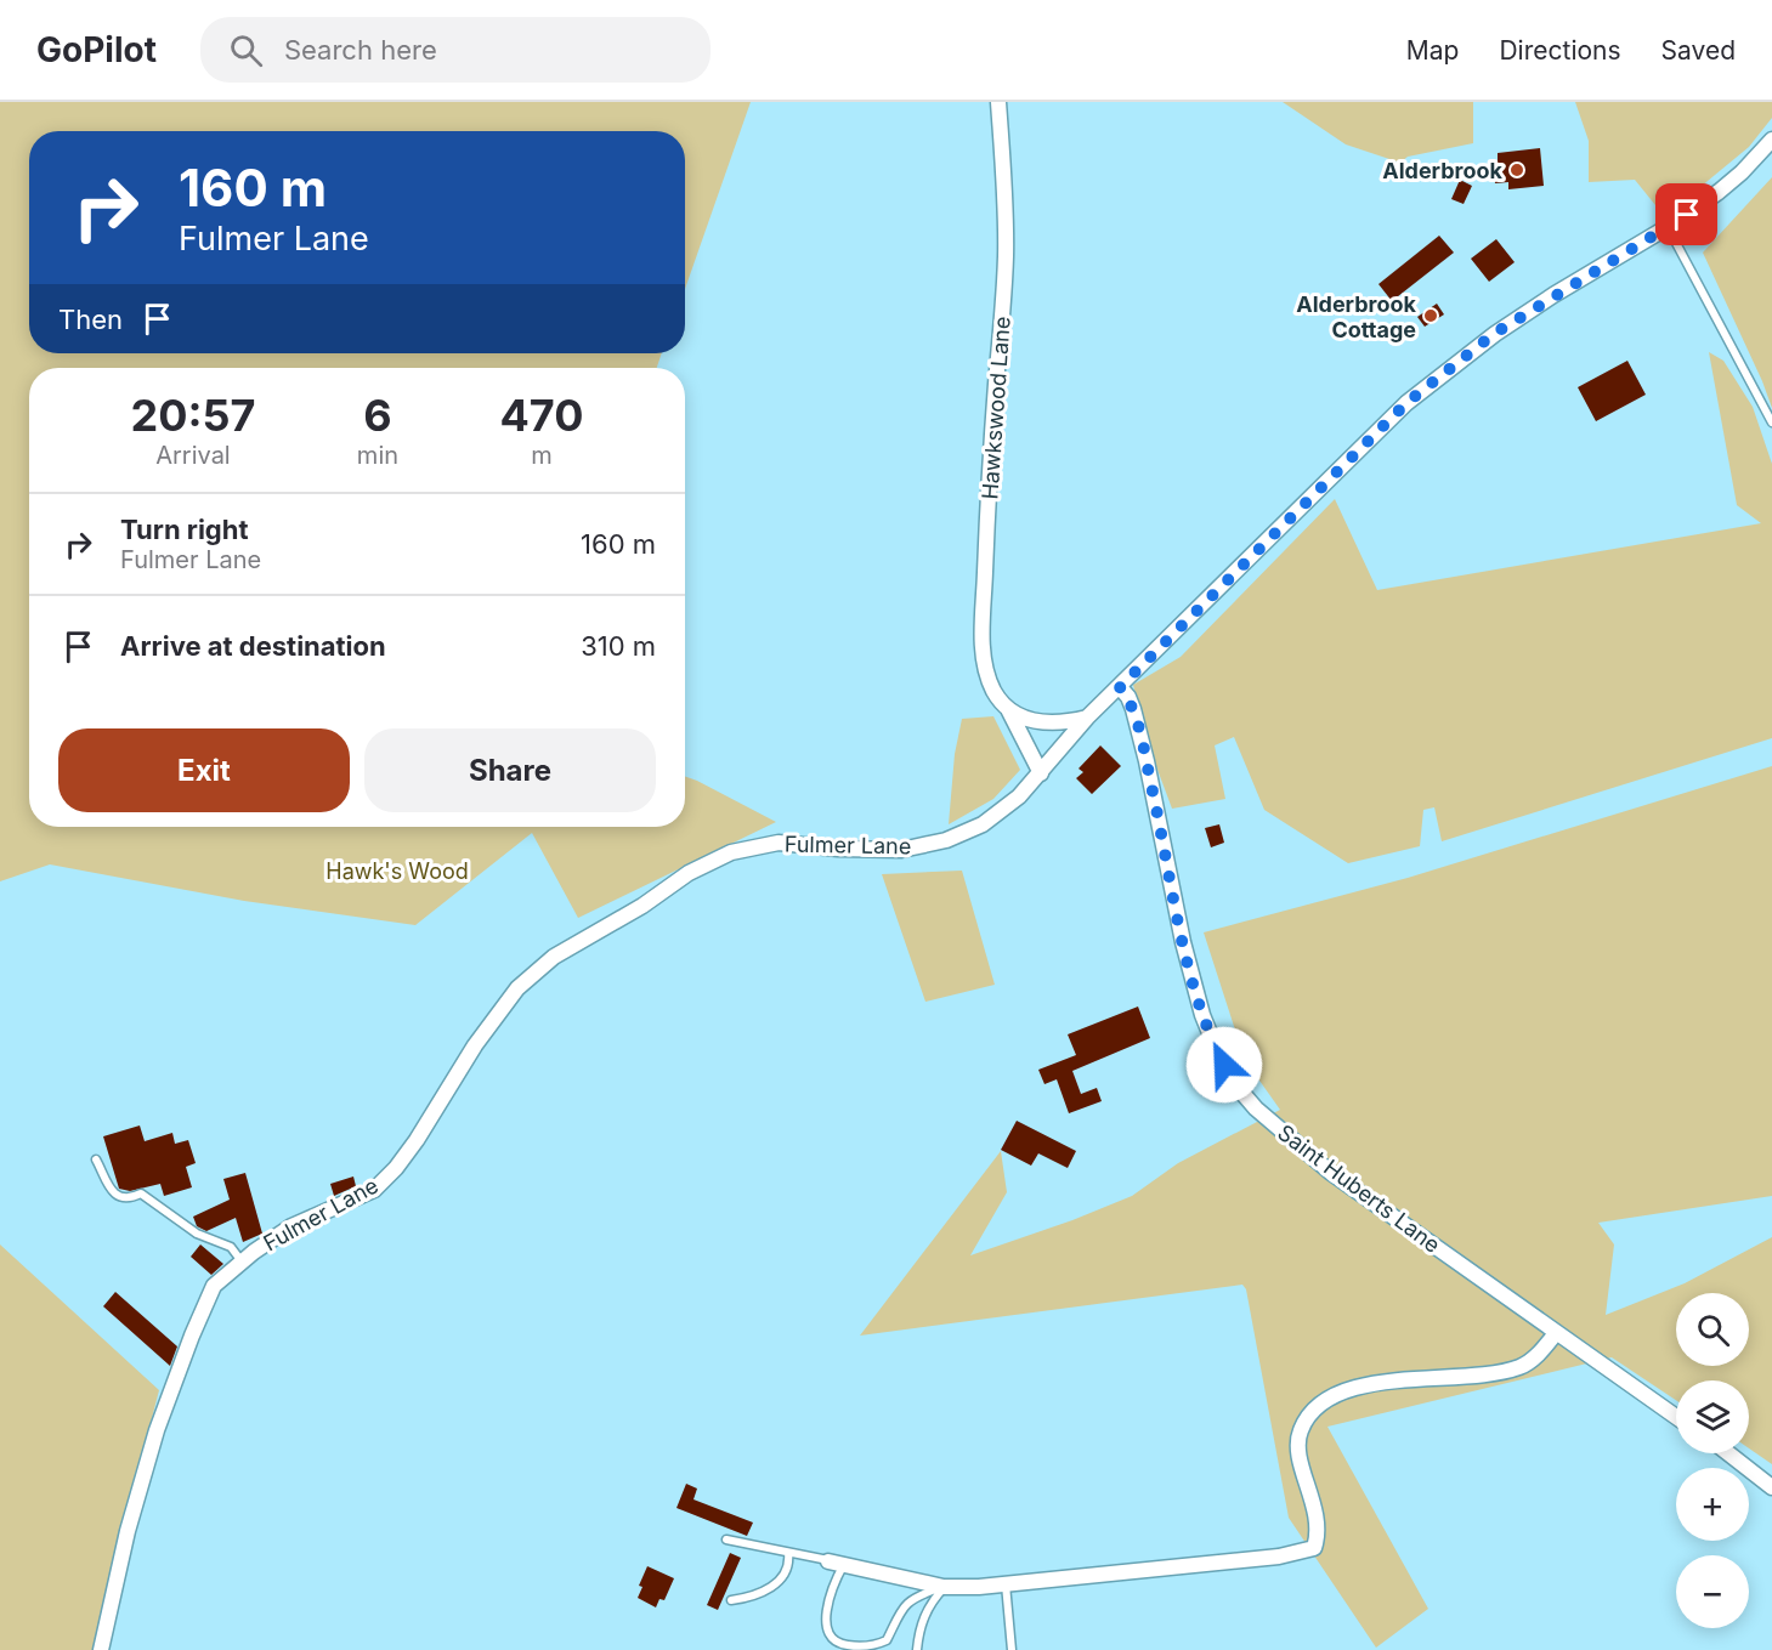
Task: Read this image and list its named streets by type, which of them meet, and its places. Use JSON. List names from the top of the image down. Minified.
{"streets":{"street":["Hawkswood Lane","Fulmer Lane","Saint Huberts Lane"]},"crossings":[["Hawkswood Lane","Fulmer Lane"],["Fulmer Lane","Saint Huberts Lane"]],"parks":["Hawk's Wood"],"places":["Alderbrook","Alderbrook Cottage"],"page":{"header":"GoPilot","search":"Search here","nav":["Map","Directions","Saved"],"turn":["160 m","Fulmer Lane"],"then":"Then","eta":["20:57","Arrival","6","min","470","m"],"list":[{"name":"Turn right","note":"Fulmer Lane","value":"160 m"},{"name":"Arrive at destination","value":"310 m"}],"buttons":["Exit","Share"],"map_buttons":["+","−"]}}
